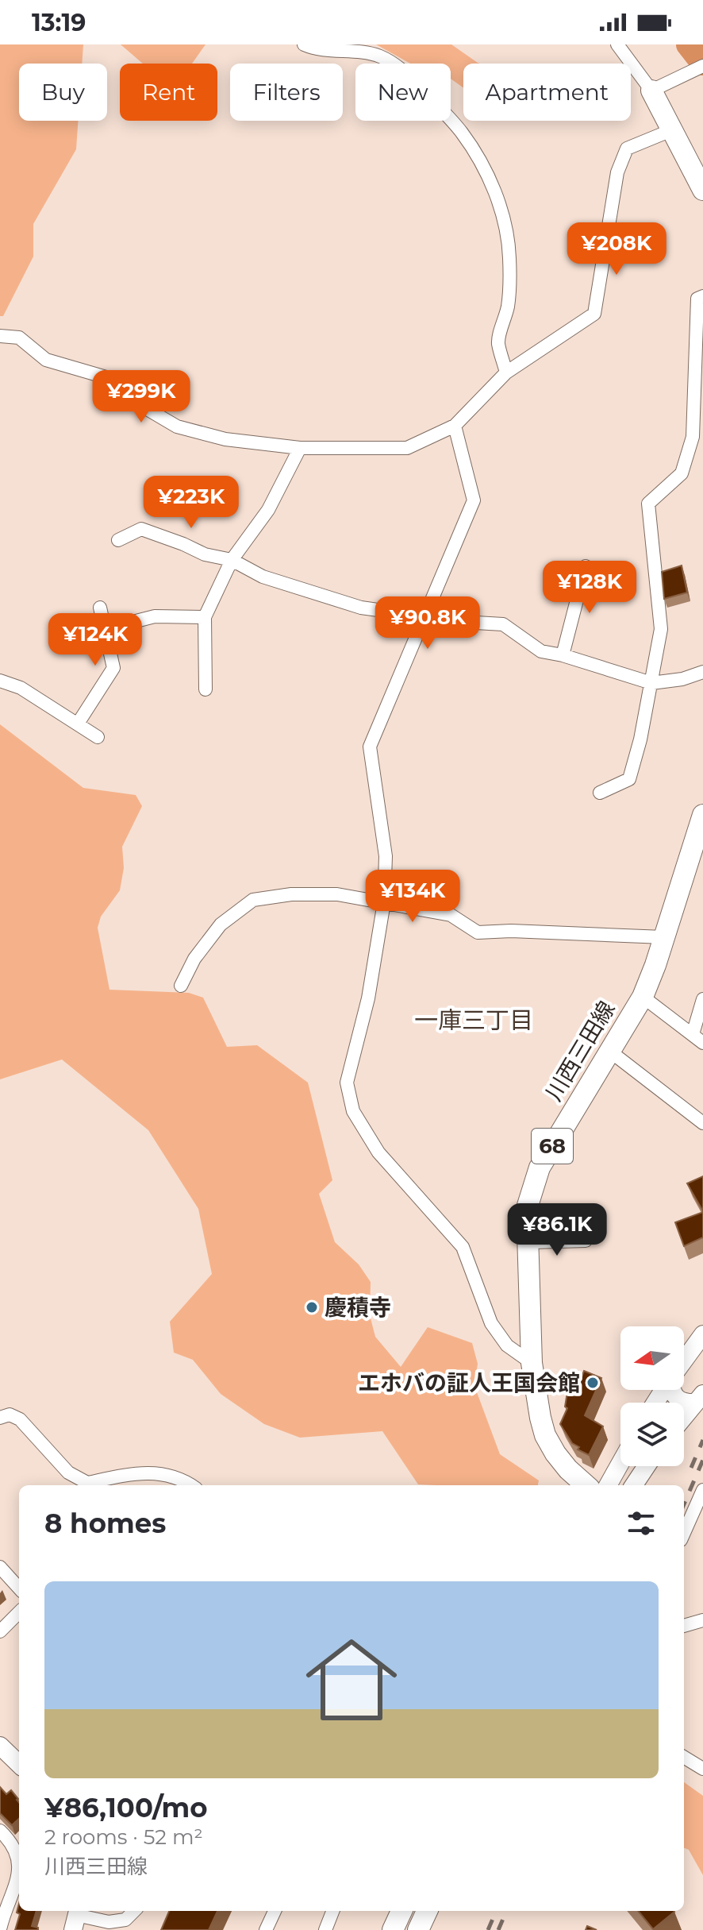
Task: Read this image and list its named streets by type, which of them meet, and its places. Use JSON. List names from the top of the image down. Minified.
{"streets":{"main road":["川西三田線","68"]},"districts":["一庫三丁目"],"places":["慶積寺","エホバの証人王国会館"],"north":"left","page":{"status":"13:19","chip":["Buy","Rent","Filters","New","Apartment"],"price":["¥208K","¥299K","¥223K","¥128K","¥90.8K","¥124K","¥134K","¥86.1K"],"heading":"8 homes","list":[{"name":"¥86,100/mo","note":"2 rooms · 52 m² · 川西三田線"}]}}
